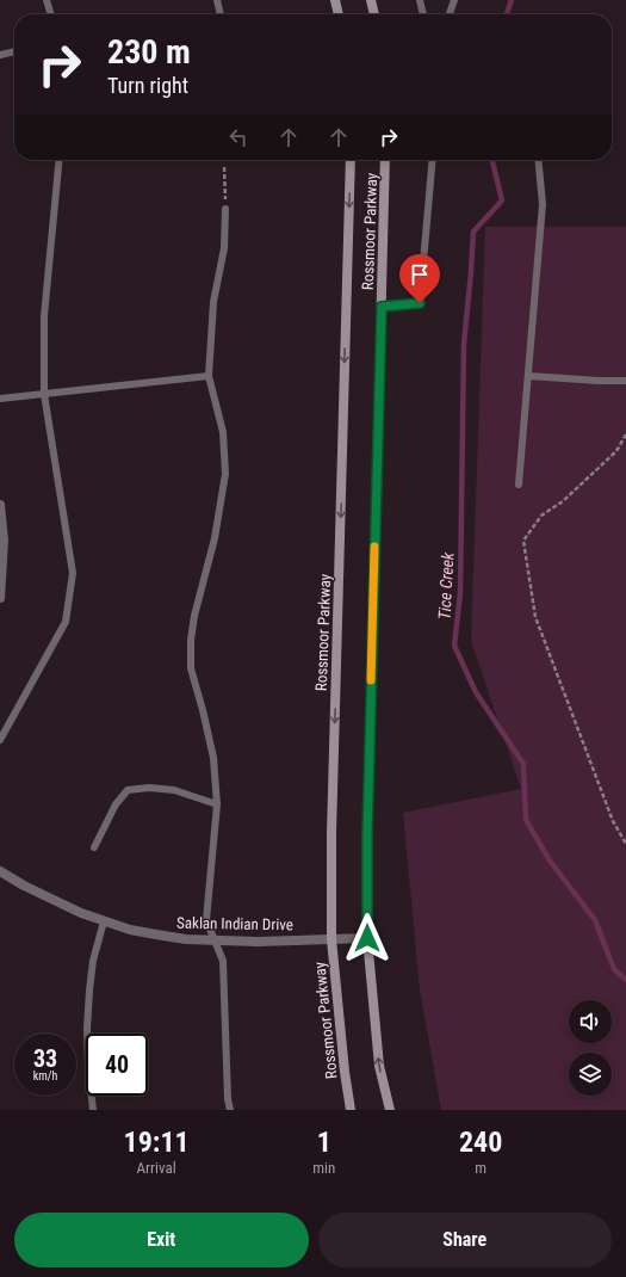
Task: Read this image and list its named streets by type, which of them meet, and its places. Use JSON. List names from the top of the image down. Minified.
{"streets":{"street":["Rossmoor Parkway","Saklan Indian Drive"]},"crossings":[["Rossmoor Parkway","Saklan Indian Drive"]],"water":["Tice Creek"],"page":{"turn":["230 m","Turn right"],"speed":"33 km/h","limit":"40","eta":["19:11","Arrival","1","min","240","m"],"buttons":["Exit","Share"]}}
